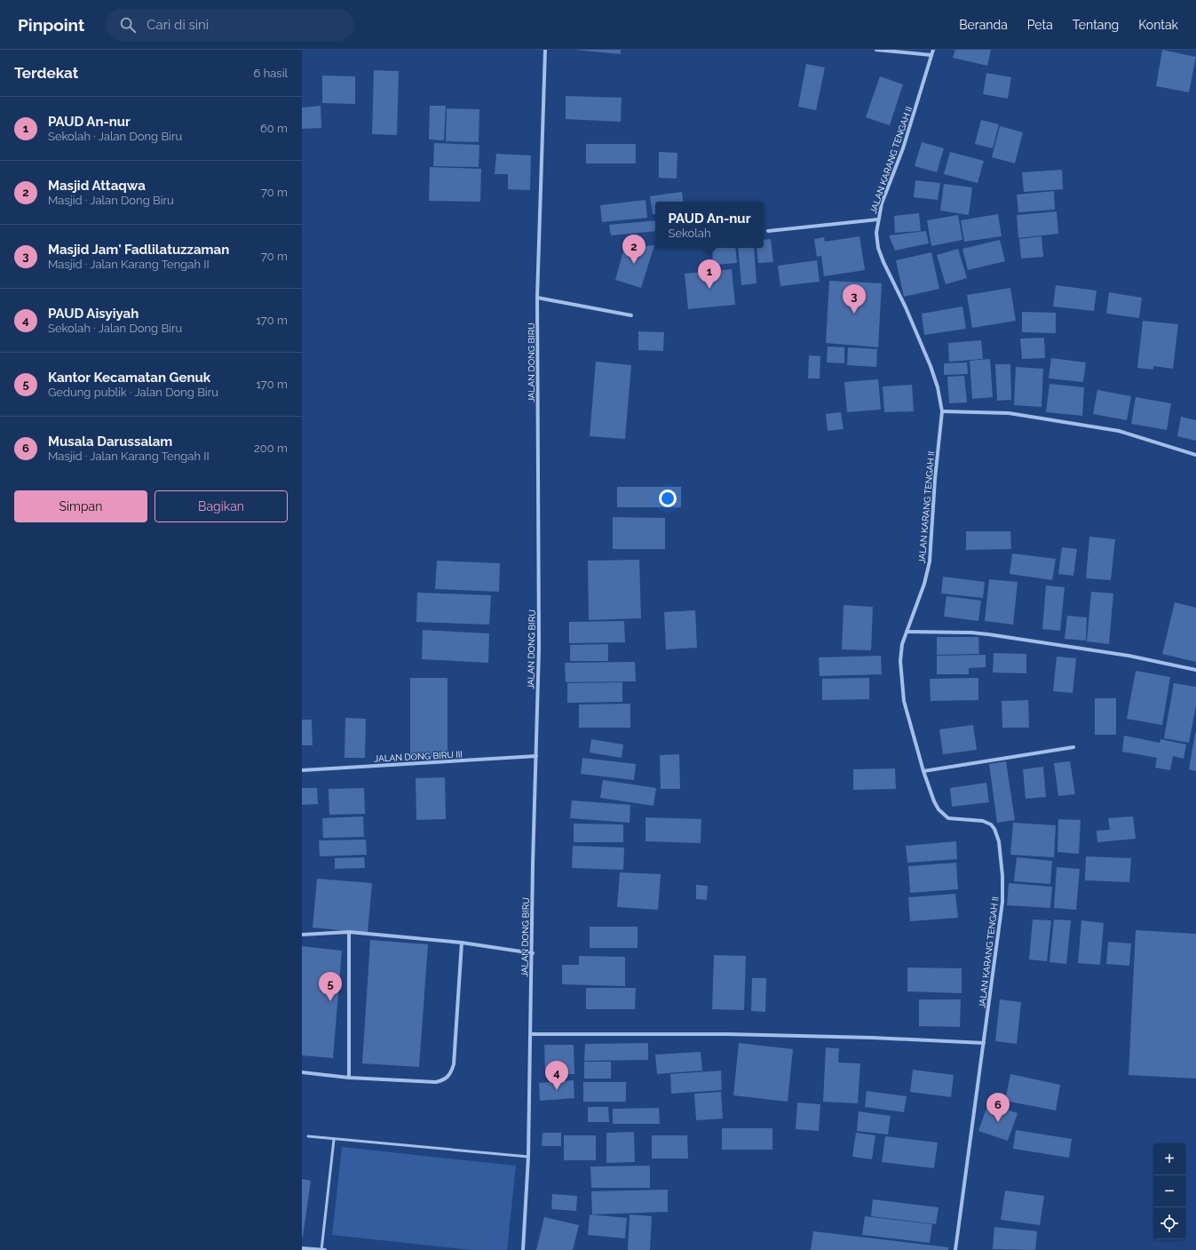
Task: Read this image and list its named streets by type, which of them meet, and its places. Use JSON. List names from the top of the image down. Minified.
{"streets":{"street":["JALAN KARANG TENGAH II","JALAN DONG BIRU","JALAN DONG BIRU III"]},"crossings":[["JALAN DONG BIRU","JALAN DONG BIRU III"]],"page":{"header":"Pinpoint","search":"Cari di sini","nav":["Beranda","Peta","Tentang","Kontak"],"heading":["Terdekat","6 hasil"],"list":[{"mark":"1","name":"PAUD An-nur","note":"Sekolah · Jalan Dong Biru","value":"60 m"},{"mark":"2","name":"Masjid Attaqwa","note":"Masjid · Jalan Dong Biru","value":"70 m"},{"mark":"3","name":"Masjid Jam' Fadlilatuzzaman","note":"Masjid · Jalan Karang Tengah II","value":"70 m"},{"mark":"4","name":"PAUD Aisyiyah","note":"Sekolah · Jalan Dong Biru","value":"170 m"},{"mark":"5","name":"Kantor Kecamatan Genuk","note":"Gedung publik · Jalan Dong Biru","value":"170 m"},{"mark":"6","name":"Musala Darussalam","note":"Masjid · Jalan Karang Tengah II","value":"200 m"}],"popup":["PAUD An-nur","Sekolah"],"pins":["2","1","3","5","4","6"],"buttons":["Simpan","Bagikan"],"map_buttons":["+","−"]}}
